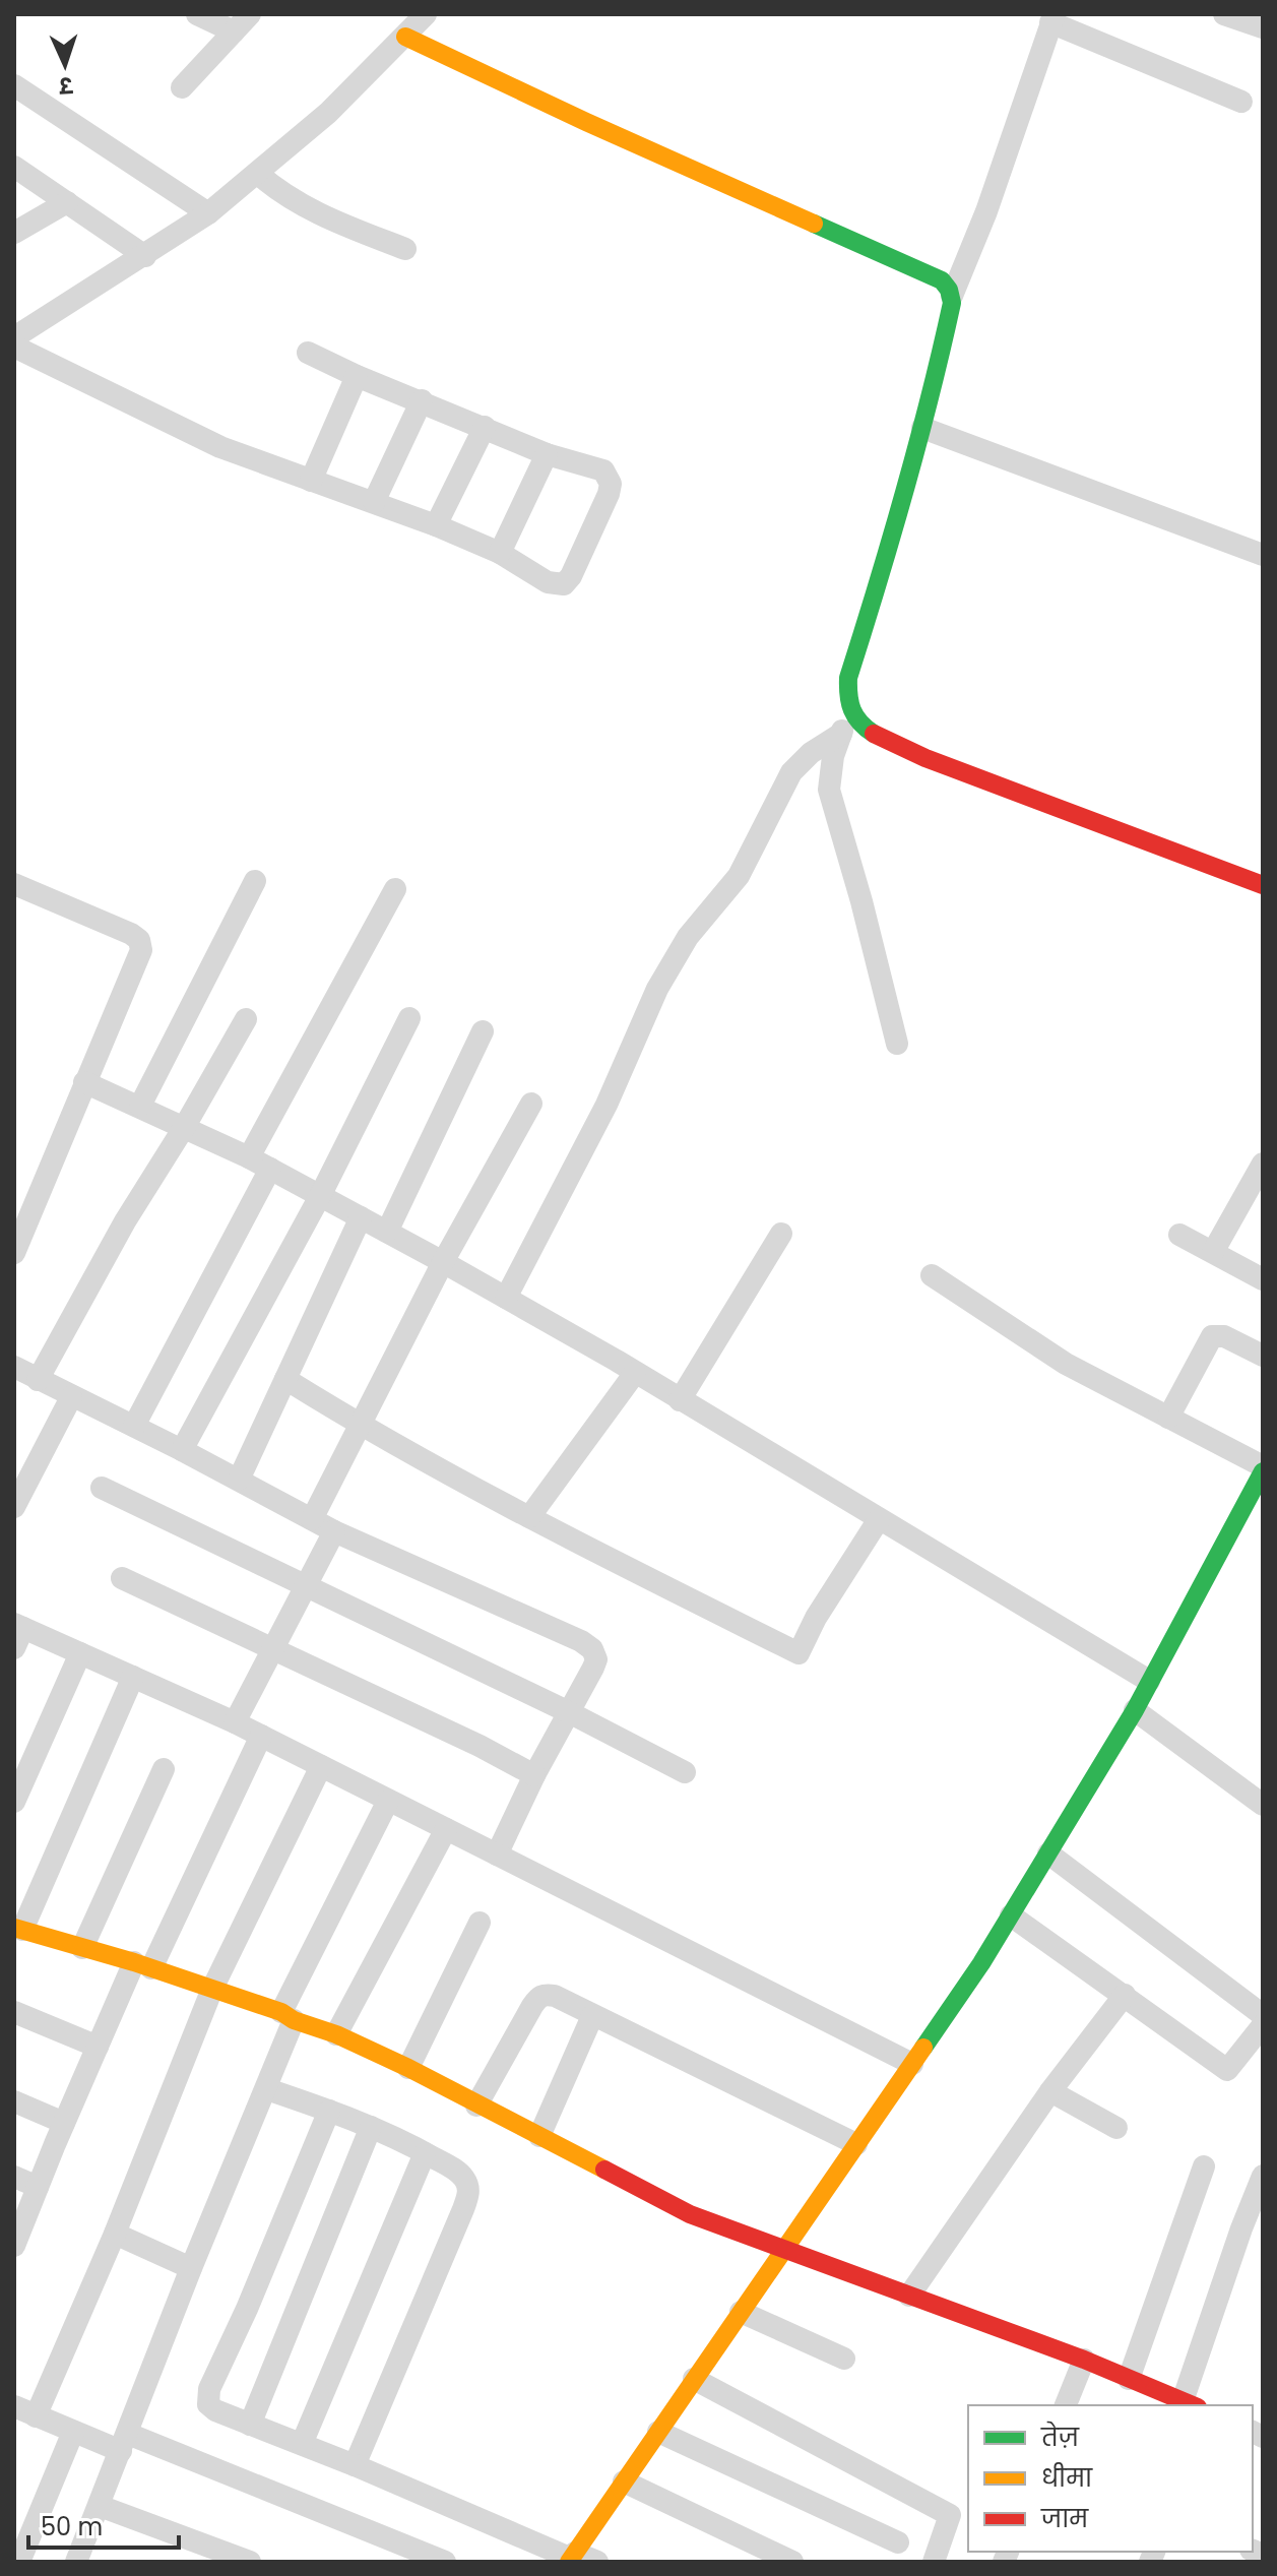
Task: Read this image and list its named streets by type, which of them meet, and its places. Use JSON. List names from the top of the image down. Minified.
{"legend":["तेज़","धीमा","जाम"],"scale_bar":"50 m","north":"bottom"}
